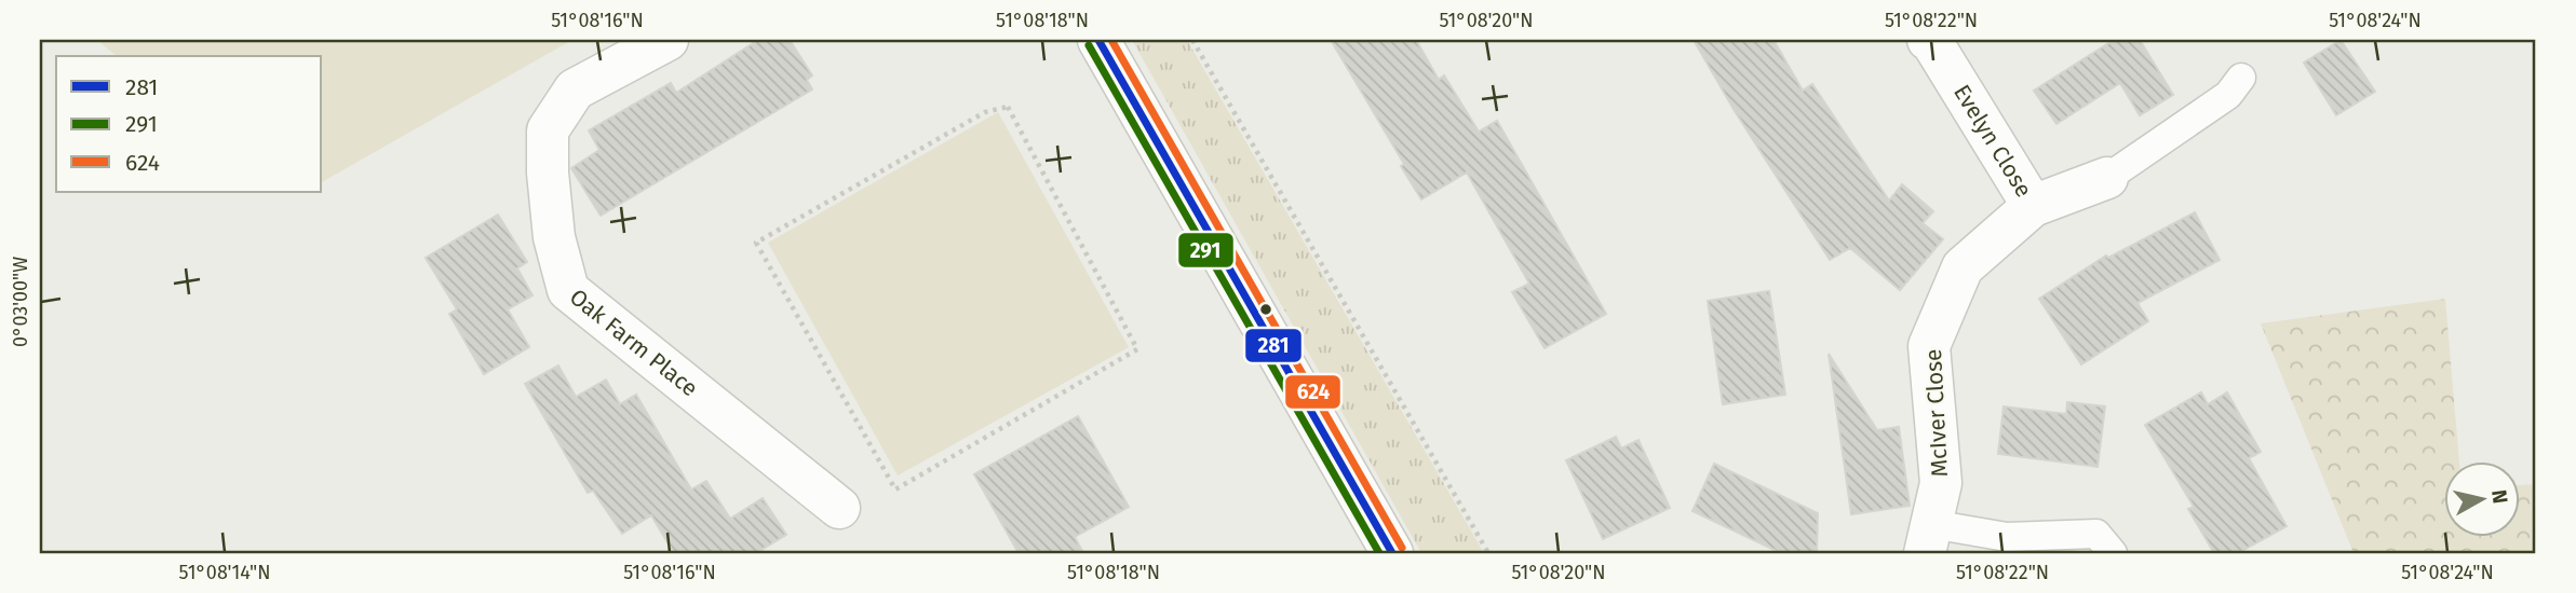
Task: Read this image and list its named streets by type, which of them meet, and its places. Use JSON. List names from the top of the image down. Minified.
{"streets":{"street":["Evelyn Close","Oak Farm Place","McIver Close"]},"crossings":[["Evelyn Close","McIver Close"]],"lines":["transit line 281","transit line 624","transit line 291"],"legend":["281","291","624"],"north":"right","coordinates":["51°08'16\"N","51°08'18\"N","51°08'20\"N","51°08'22\"N","51°08'24\"N","0°03'00\"W","51°08'14\"N"]}
